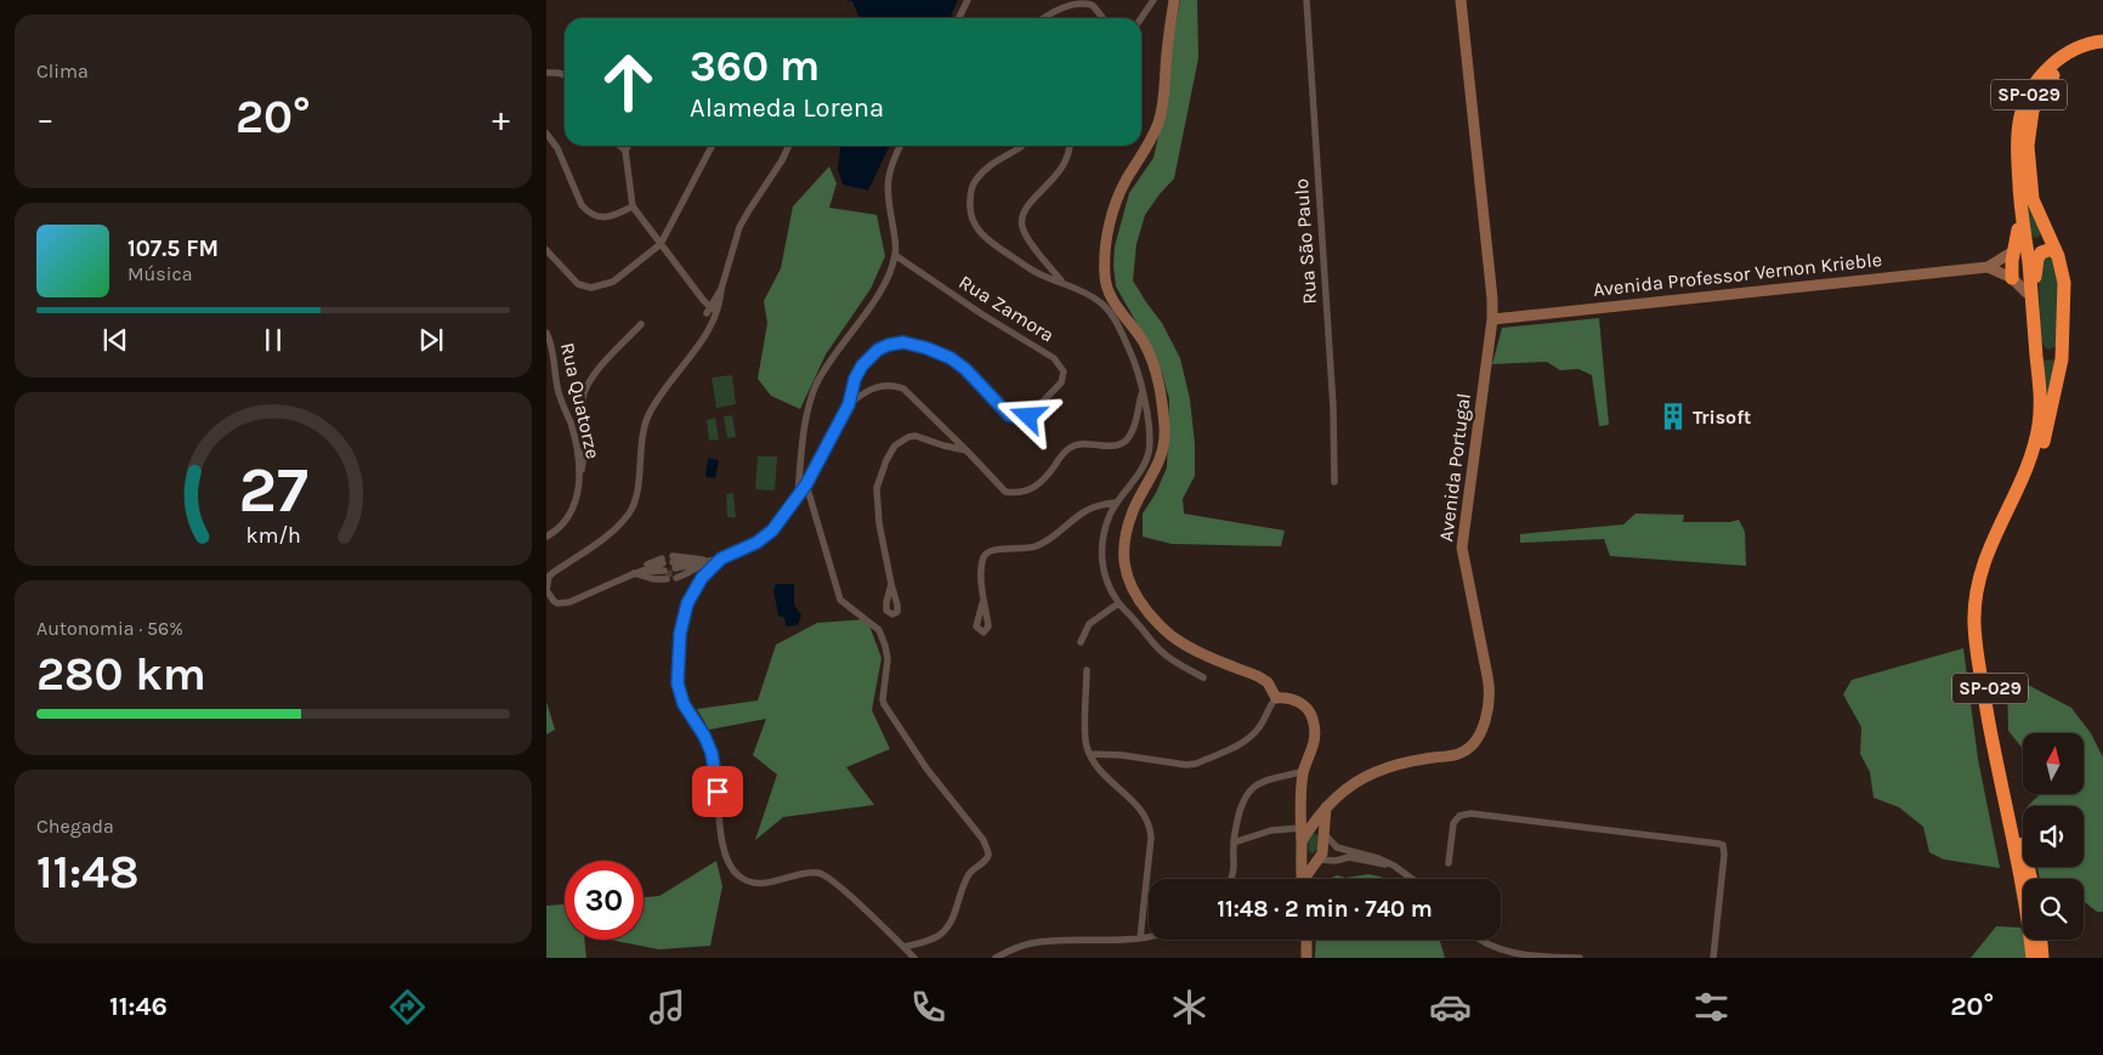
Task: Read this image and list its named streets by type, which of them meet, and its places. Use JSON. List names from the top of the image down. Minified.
{"streets":{"highway":["SP-029"],"street":["Rua São Paulo","Avenida Professor Vernon Krieble","Rua Zamora","Rua Quatorze","Avenida Portugal"]},"crossings":[["SP-029","Avenida Professor Vernon Krieble"],["Avenida Professor Vernon Krieble","Avenida Portugal"]],"places":{"building":["Trisoft"]},"north":"top","page":{"tile":["Clima",["Autonomia · 56%","280 km"],["Chegada","11:48"]],"turn":["360 m","Alameda Lorena"],"heat":["−","20°","+"],"song":["107.5 FM","Música"],"limit":"30","trip":"11:48 · 2 min · 740 m","tabs":["11:46","20°"],"gauge":["27","km/h"]}}
